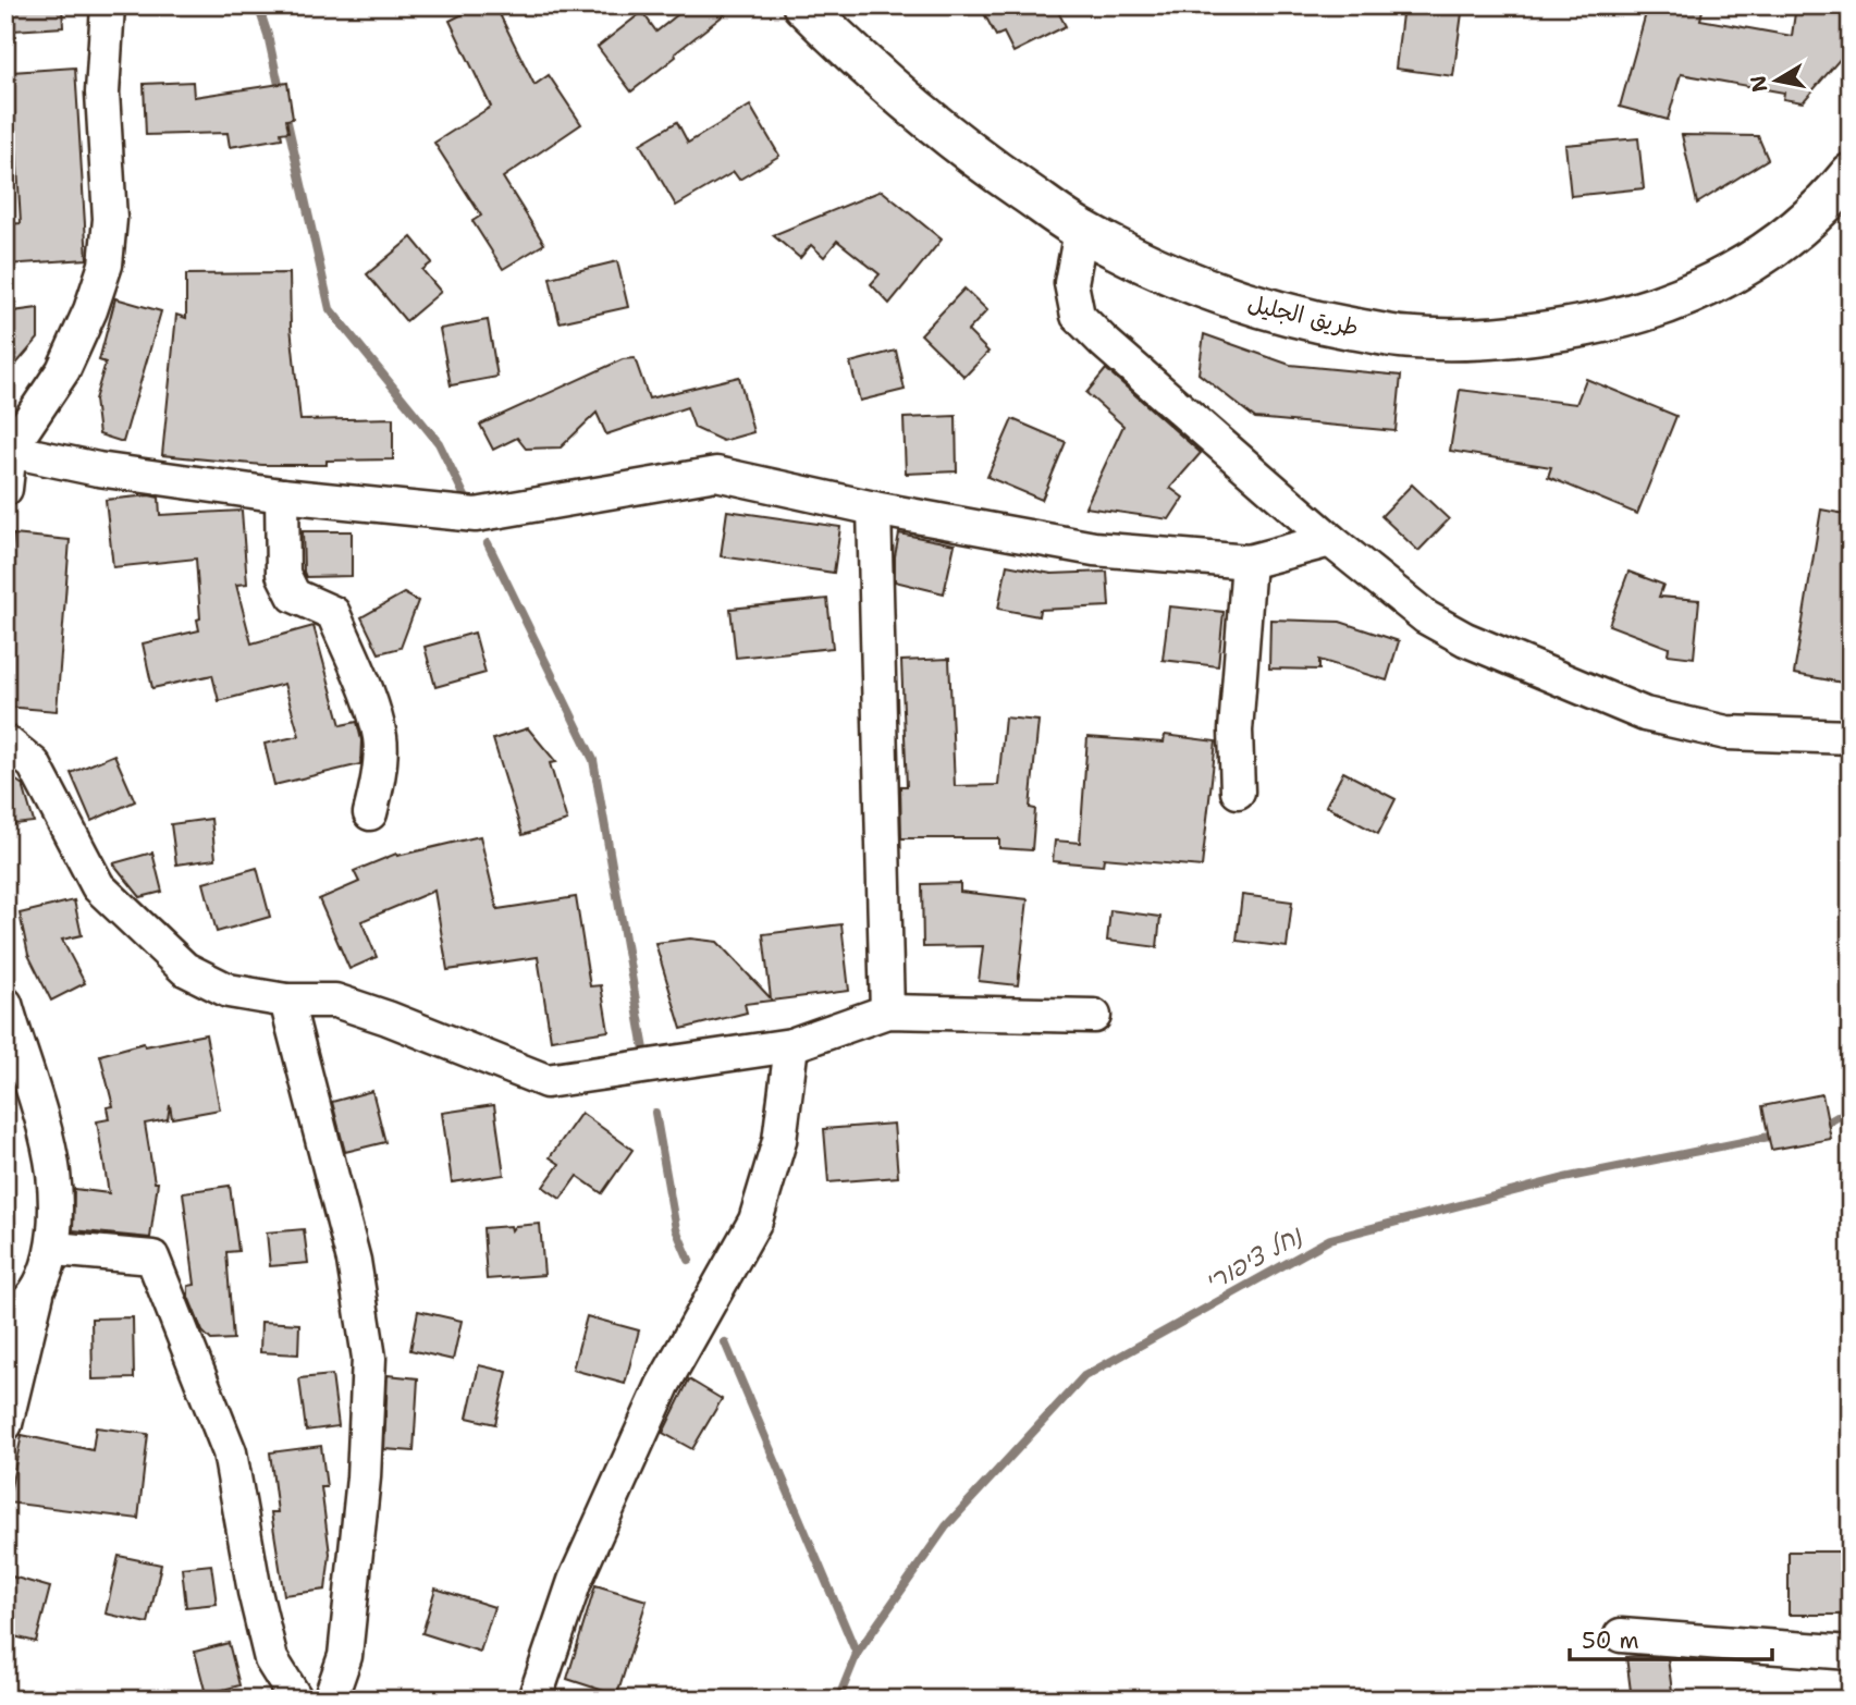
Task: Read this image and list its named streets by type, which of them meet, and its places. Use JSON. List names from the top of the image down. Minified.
{"streets":{"main road":["طريق الجليل"]},"water":["נחל ציפורי"],"scale_bar":"50 m","north":"left"}
